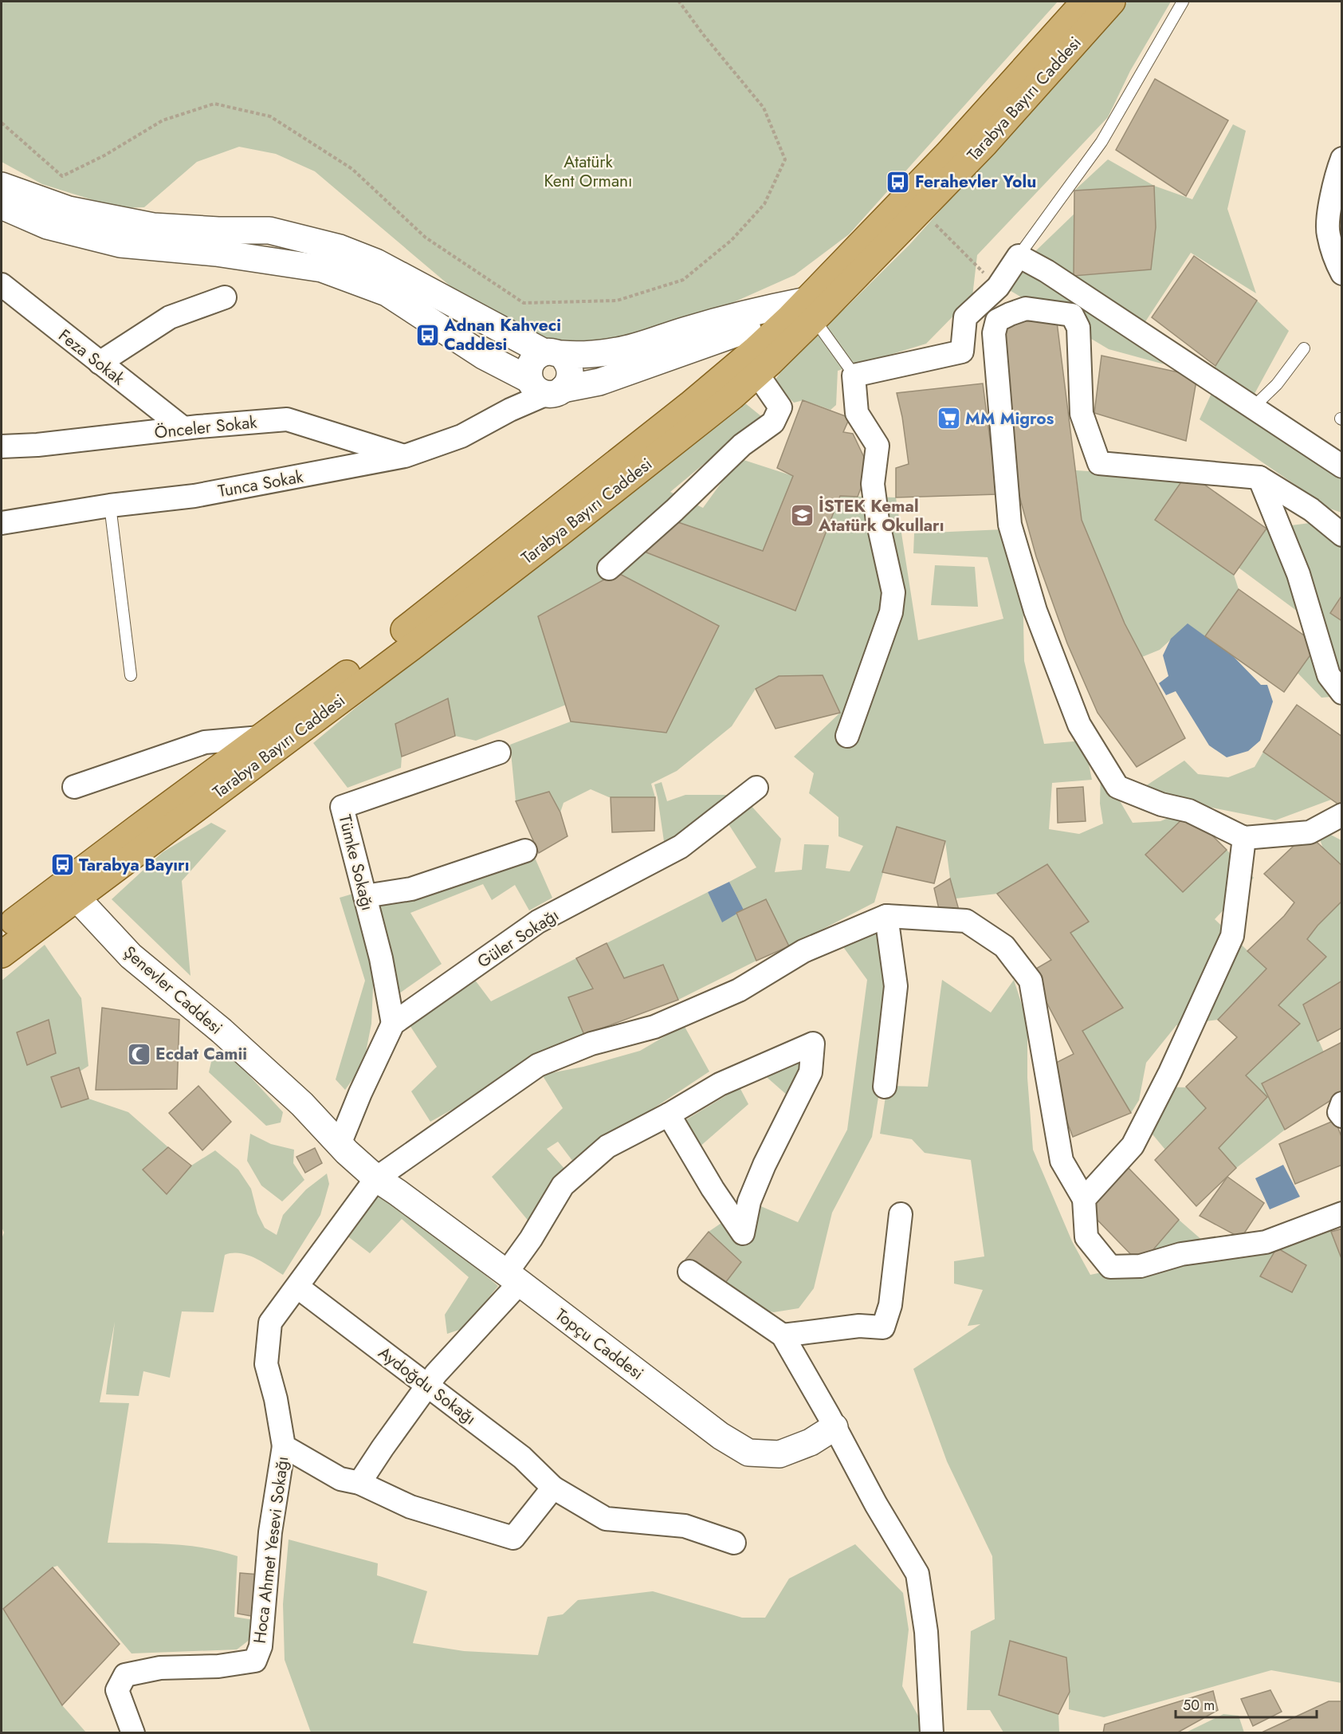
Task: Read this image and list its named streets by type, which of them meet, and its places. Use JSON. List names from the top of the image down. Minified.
{"streets":{"main road":["Tarabya Bayırı Caddesi","Şenevler Caddesi","Topçu Caddesi"],"street":["Feza Sokak","Önceler Sokak","Tunca Sokak","Tümke Sokağı","Güler Sokağı","Aydoğdu Sokağı","Hoca Ahmet Yesevi Sokağı"]},"crossings":[["Tarabya Bayırı Caddesi","Şenevler Caddesi"],["Feza Sokak","Önceler Sokak"],["Önceler Sokak","Tunca Sokak"],["Tümke Sokağı","Güler Sokağı"],["Güler Sokağı","Şenevler Caddesi"],["Şenevler Caddesi","Topçu Caddesi"]],"parks":["Atatürk Kent Ormanı"],"places":{"bus stop":["Ferahevler Yolu","Adnan Kahveci Caddesi","Tarabya Bayırı"],"supermarket":["MM Migros"],"school or university":["İSTEK Kemal Atatürk Okulları"],"mosque":["Ecdat Camii"]},"scale_bar":"50 m"}
